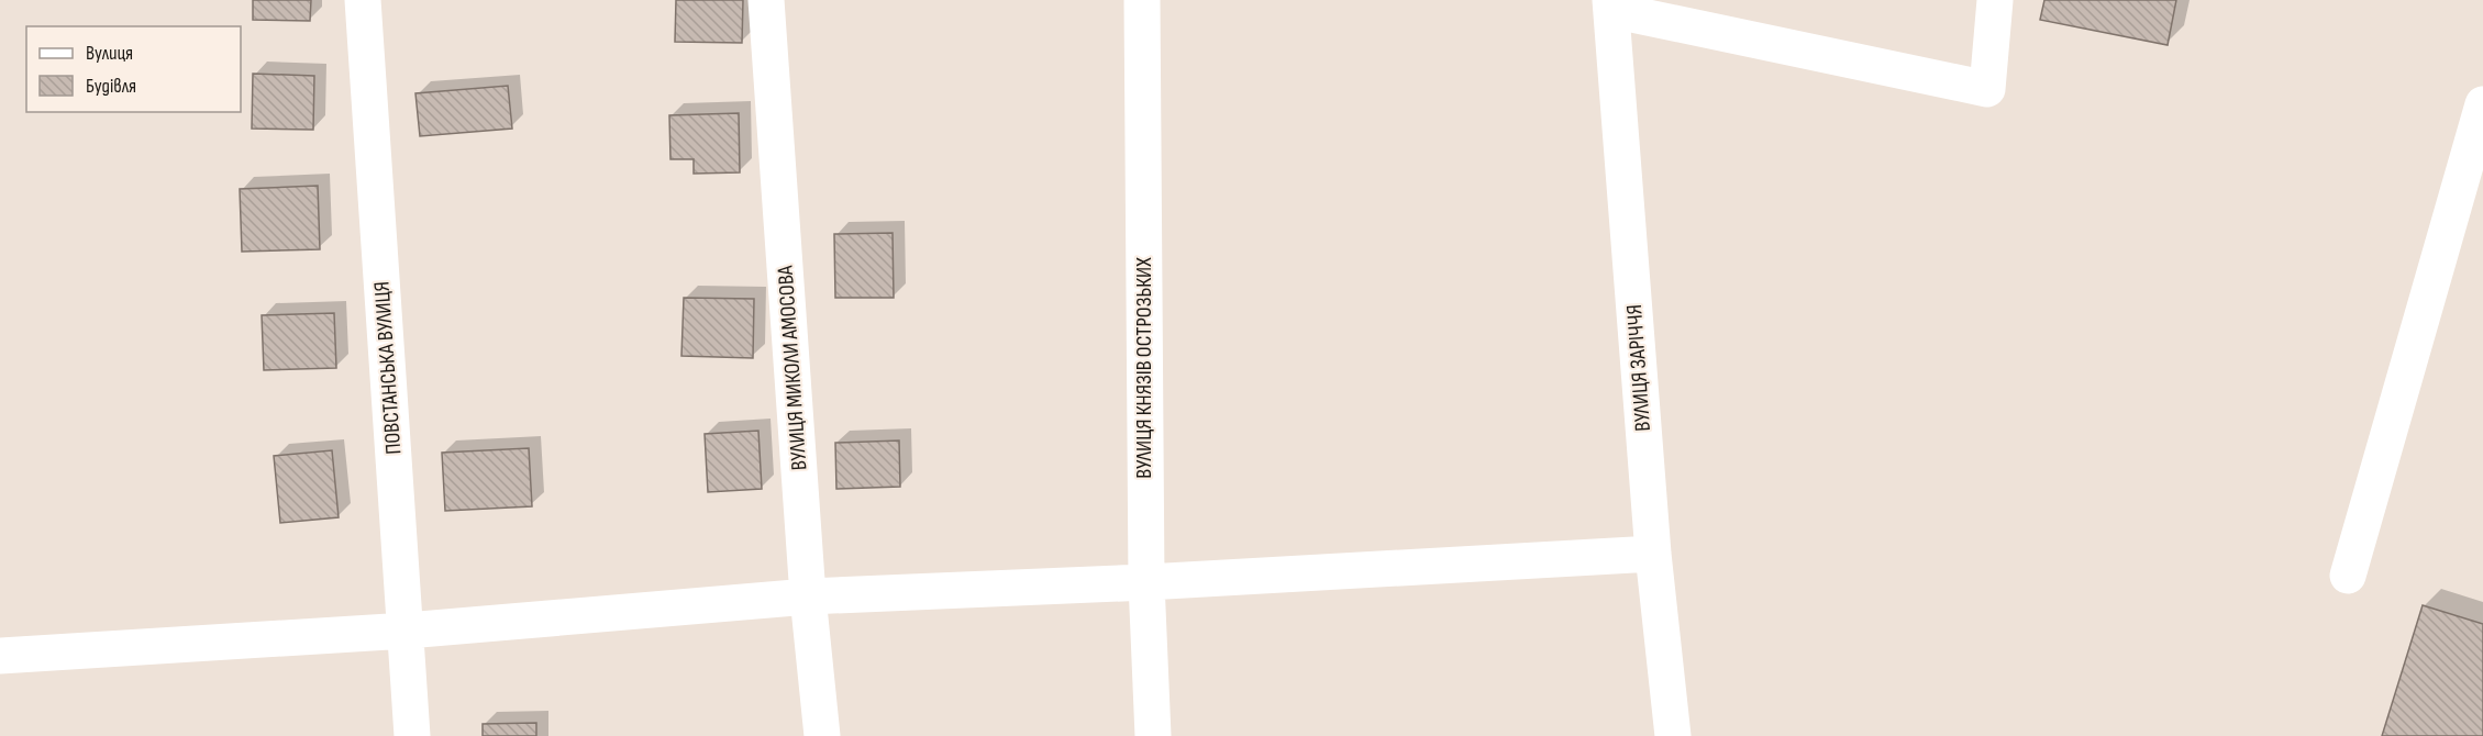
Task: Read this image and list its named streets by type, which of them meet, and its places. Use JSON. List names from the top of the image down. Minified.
{"streets":{"street":["ПОВСТАНСЬКА ВУЛИЦЯ","ВУЛИЦЯ МИКОЛИ АМОСОВА","ВУЛИЦЯ КНЯЗІВ ОСТРОЗЬКИХ","ВУЛИЦЯ ЗАРІЧЧЯ"]},"legend":["Вулиця","Будівля"]}
